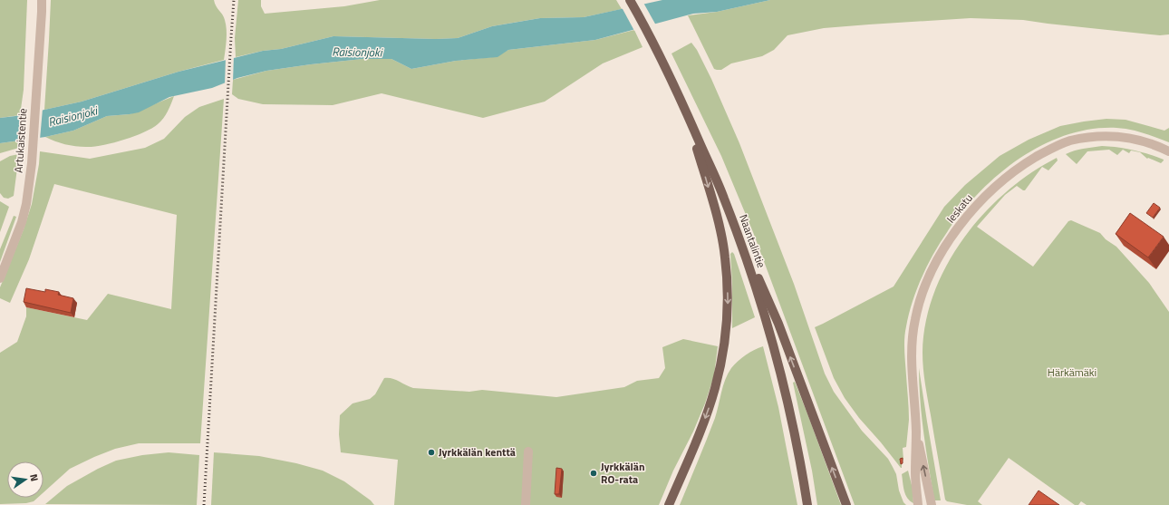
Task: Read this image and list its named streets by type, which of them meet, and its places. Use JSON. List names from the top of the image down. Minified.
{"streets":{"main road":["Naantalintie"],"street":["Artukaistentie","Ieskatu"]},"water":["Raisionjoki"],"parks":["Härkämäki"],"places":["Jyrkkälän kenttä","Jyrkkälän RO-rata"],"north":"right"}
